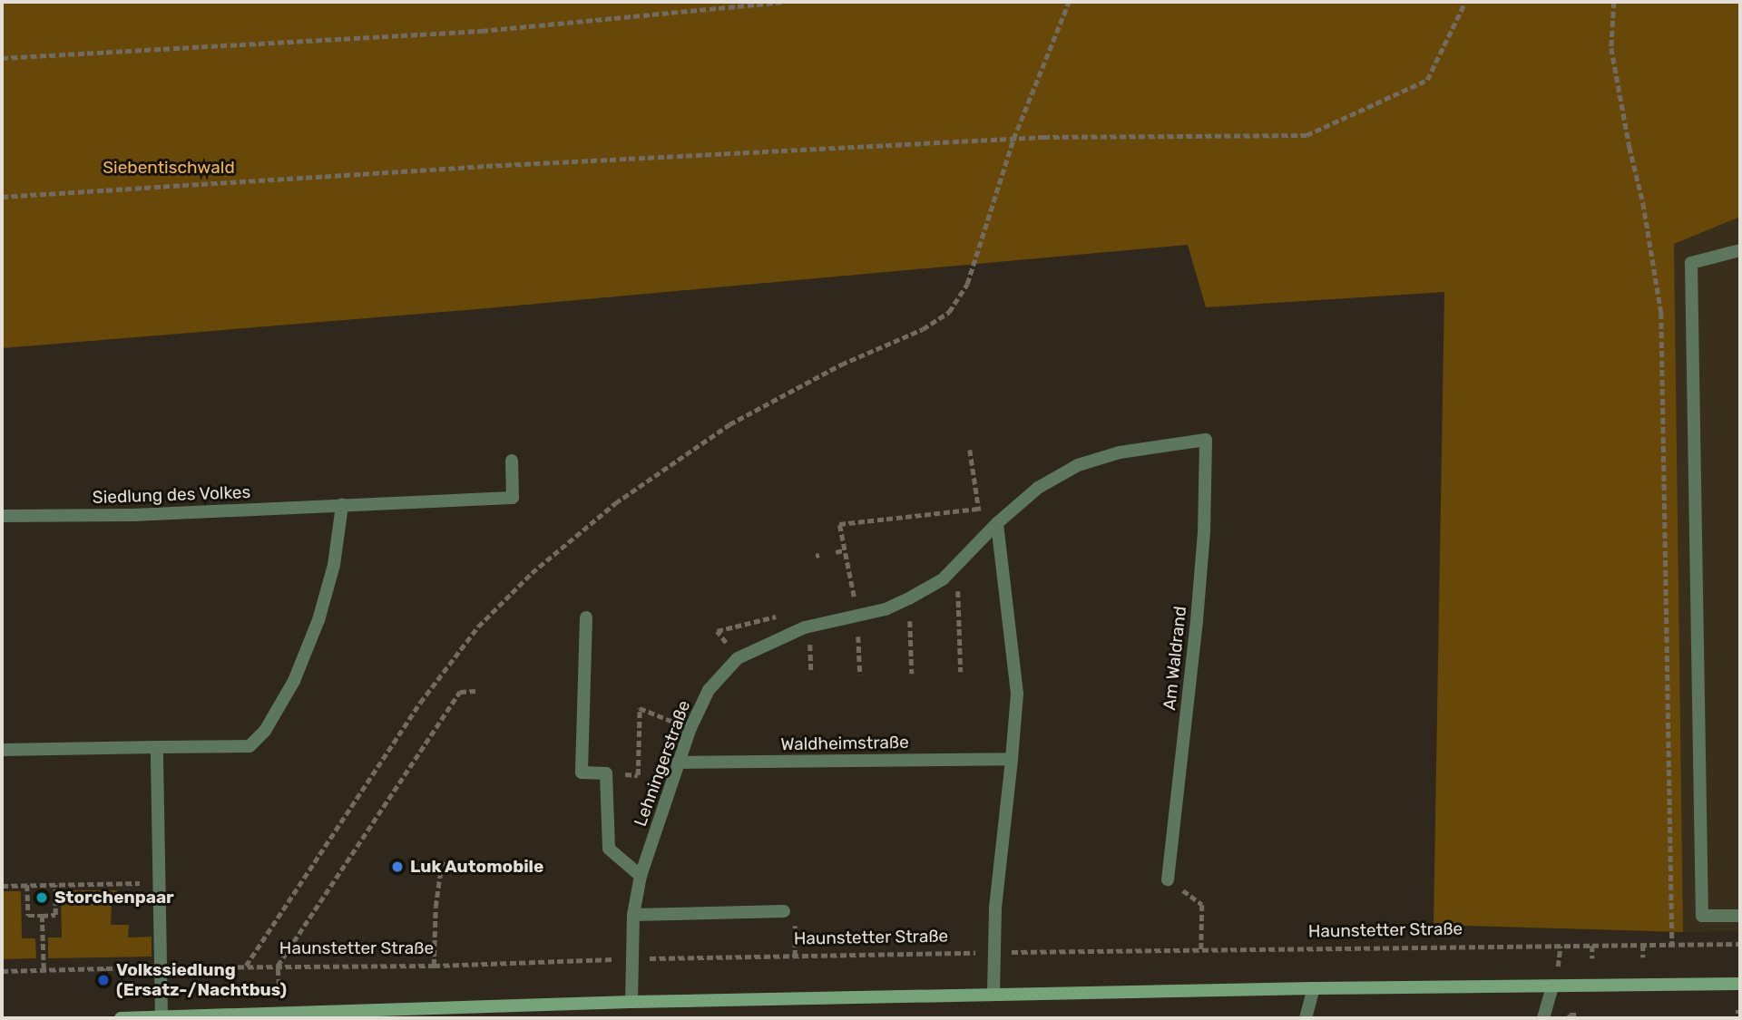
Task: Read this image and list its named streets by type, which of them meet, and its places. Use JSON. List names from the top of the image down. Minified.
{"streets":{"street":["Siedlung des Volkes","Am Waldrand","Waldheimstraße","Lehningerstraße"],"path":["Haunstetter Straße"]},"crossings":[["Am Waldrand","Lehningerstraße"],["Waldheimstraße","Lehningerstraße"],["Lehningerstraße","Haunstetter Straße"]],"parks":["Siebentischwald"],"places":["Luk Automobile","Storchenpaar","Volkssiedlung (Ersatz-/Nachtbus)"]}
